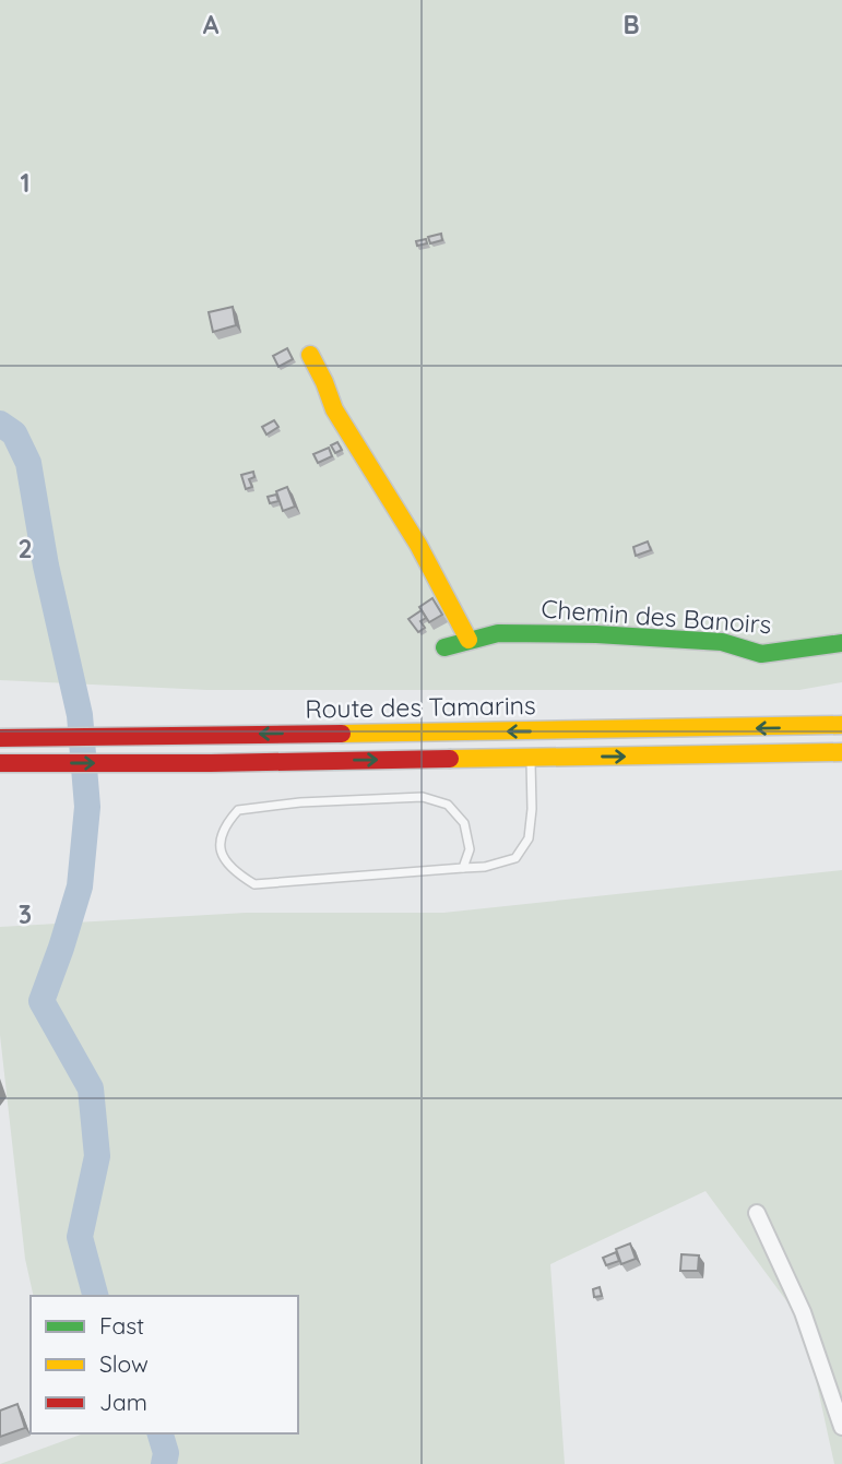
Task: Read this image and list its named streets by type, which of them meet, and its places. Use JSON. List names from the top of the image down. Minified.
{"streets":{"main road":["Chemin des Banoirs","Route des Tamarins"]},"legend":["Fast","Slow","Jam"],"grid":{"columns":["A","B"],"rows":["1","2","3"]}}
